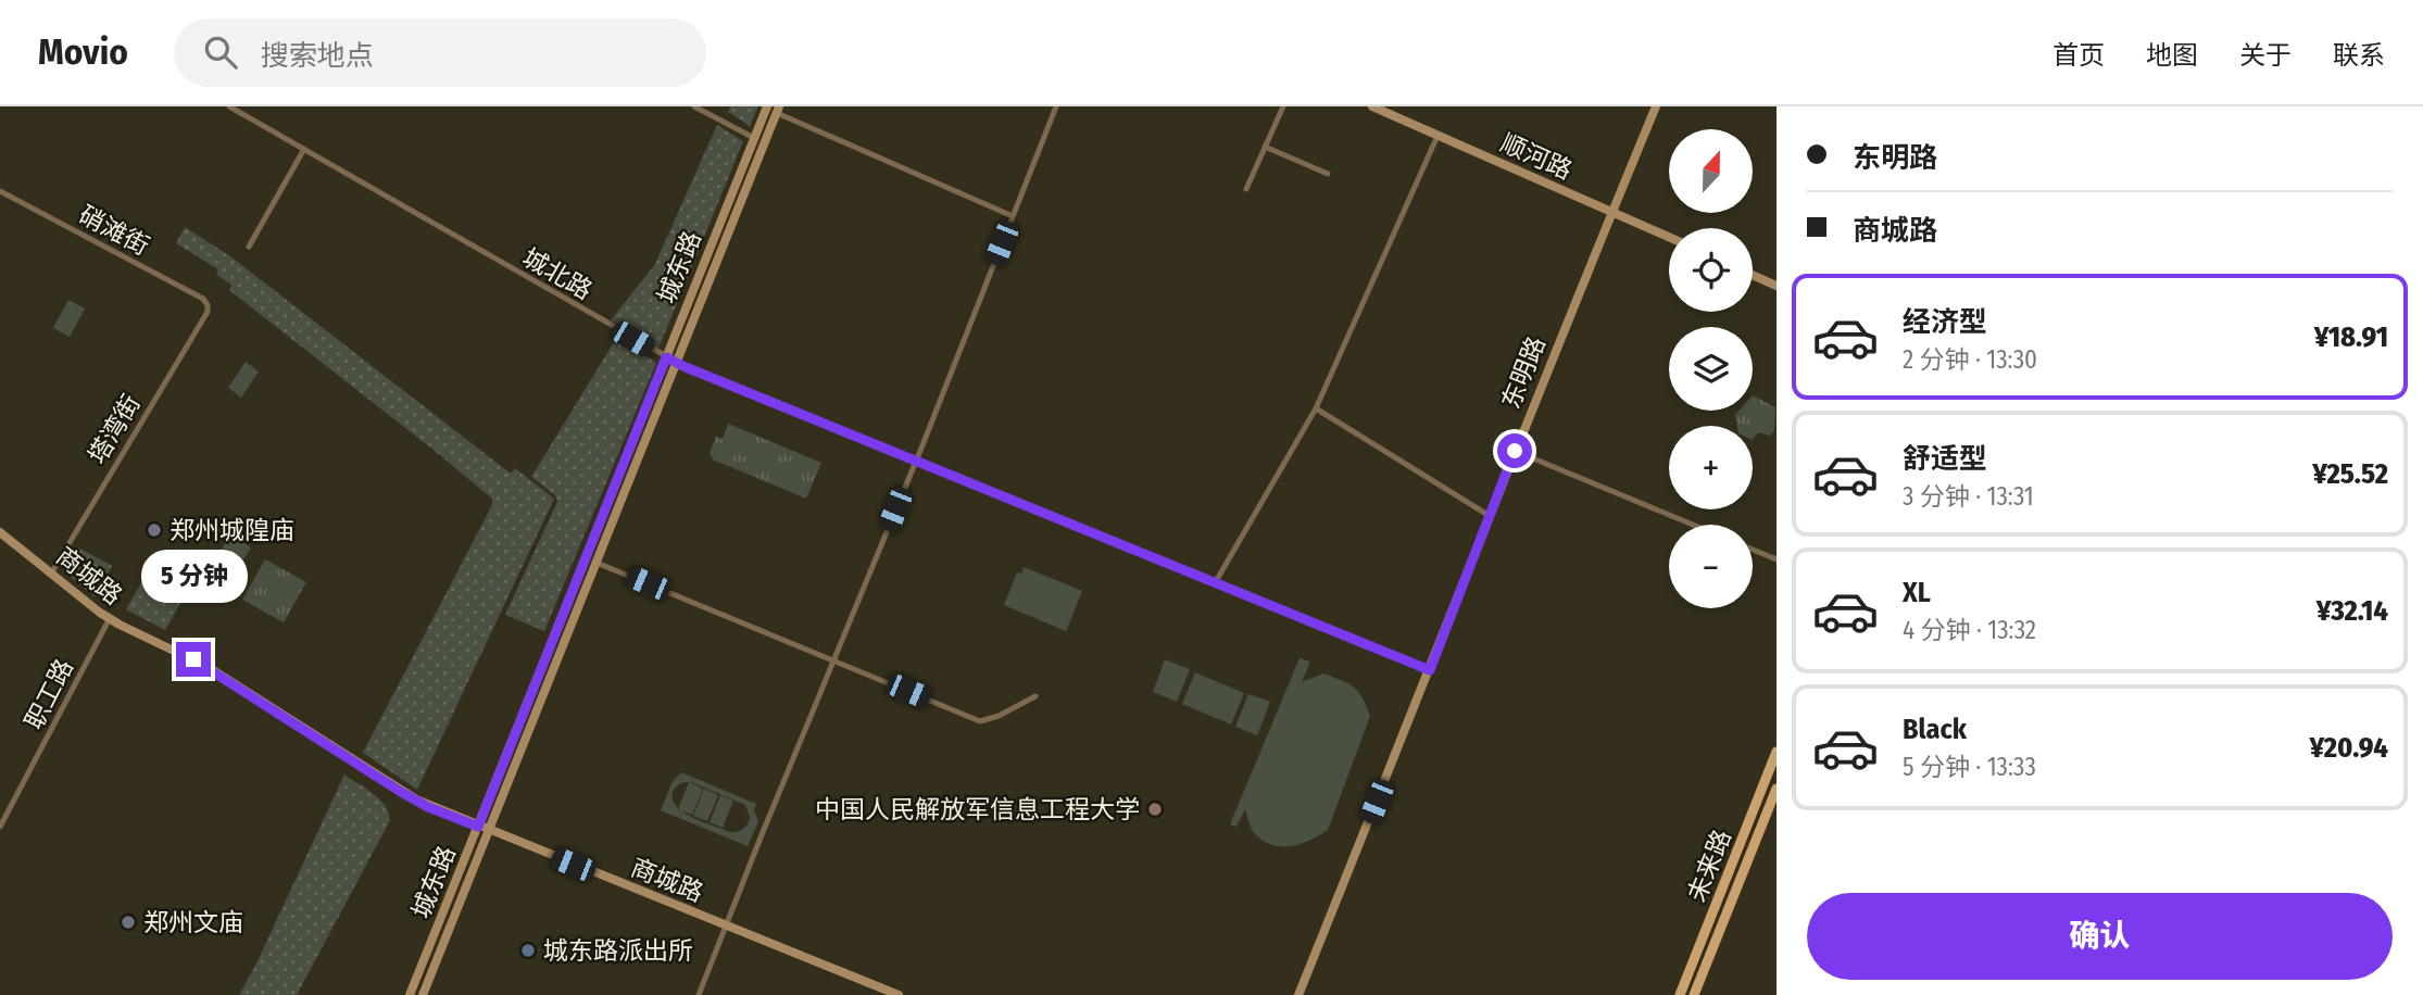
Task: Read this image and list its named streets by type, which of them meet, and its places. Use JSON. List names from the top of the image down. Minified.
{"streets":{"main road":["未来路"],"street":["顺河路","硝滩街","城东路","城北路","东明路","塔湾街","商城路","职工路"]},"crossings":[["顺河路","东明路"],["硝滩街","塔湾街"],["城东路","城北路"],["城东路","商城路"],["城北路","东明路"],["塔湾街","商城路"],["商城路","职工路"]],"places":["郑州城隍庙","中国人民解放军信息工程大学","郑州文庙","城东路派出所"],"north":"top","page":{"header":"Movio","search":"搜索地点","nav":["首页","地图","关于","联系"],"banner":["东明路","商城路"],"map_buttons":["+","−"],"list":[{"name":"经济型","note":"2 分钟 · 13:30","value":"¥18.91"},{"name":"舒适型","note":"3 分钟 · 13:31","value":"¥25.52"},{"name":"XL","note":"4 分钟 · 13:32","value":"¥32.14"},{"name":"Black","note":"5 分钟 · 13:33","value":"¥20.94"}],"bubble":"5 分钟","buttons":"确认"}}
